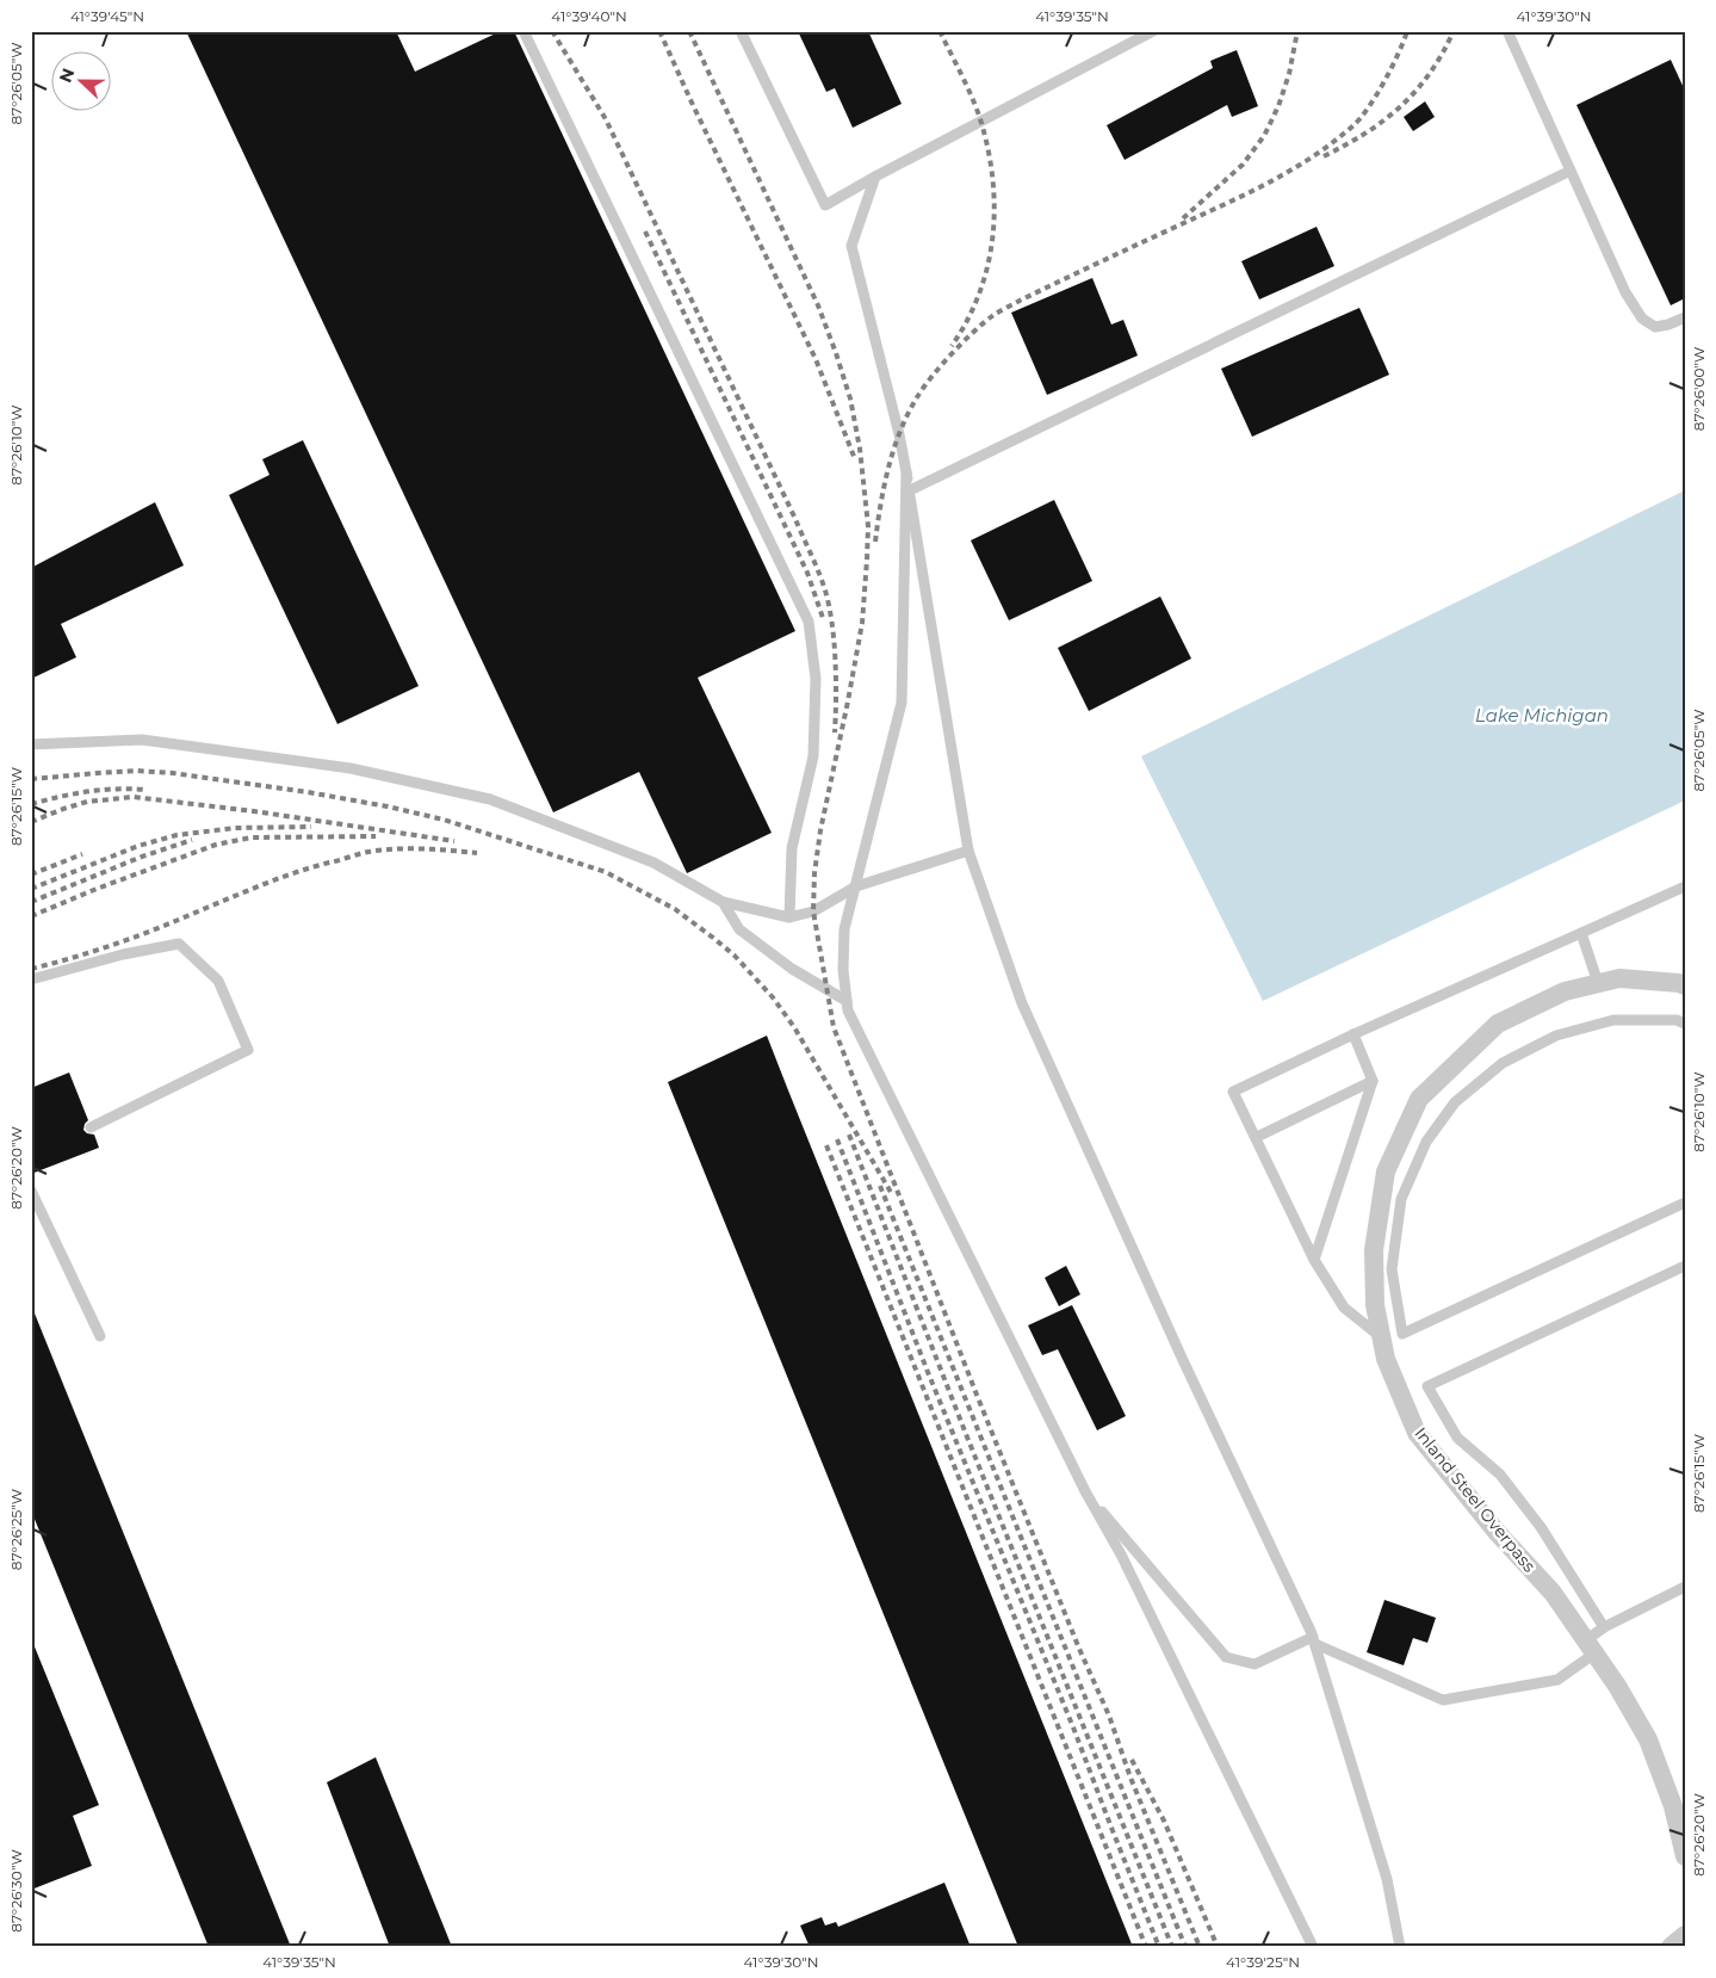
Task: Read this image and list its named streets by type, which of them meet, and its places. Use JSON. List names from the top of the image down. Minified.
{"streets":{"street":["Inland Steel Overpass"]},"water":["Lake Michigan"],"north":"left","coordinates":["41°39'45\"N","41°39'40\"N","41°39'35\"N","41°39'30\"N","87°26'05\"W","87°26'00\"W","87°26'10\"W","87°26'15\"W","87°26'20\"W","87°26'25\"W","87°26'30\"W","41°39'25\"N"]}
